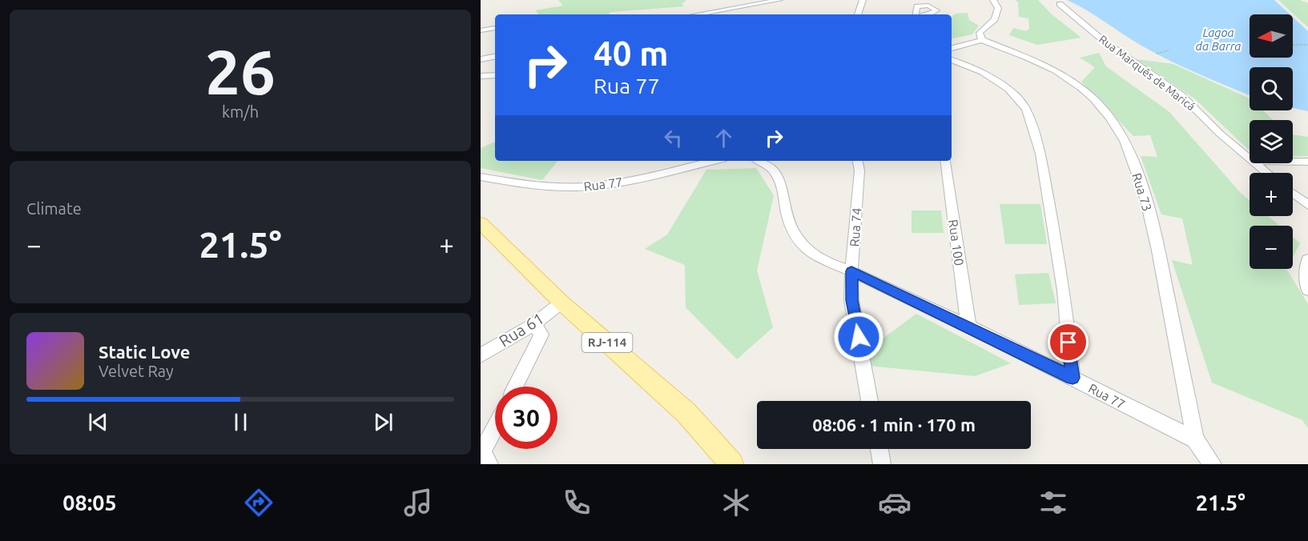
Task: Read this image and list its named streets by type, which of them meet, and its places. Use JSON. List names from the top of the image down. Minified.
{"streets":{"main road":["RJ-114"],"street":["Rua Marquês de Maricá","Rua 77","Rua 73","Rua 74","Rua 100","Rua 61"]},"crossings":[["Rua 77","Rua 73"],["Rua 77","Rua 74"],["Rua 77","Rua 100"],["Rua 61","RJ-114"]],"water":["Lagoa da Barra"],"north":"left","page":{"tile":[["26","km/h"],"Climate"],"map_buttons":["+","−"],"turn":["40 m","Rua 77"],"heat":["−","21.5°","+"],"song":["Static Love","Velvet Ray"],"limit":"30","trip":"08:06 · 1 min · 170 m","tabs":["08:05","21.5°"]}}
